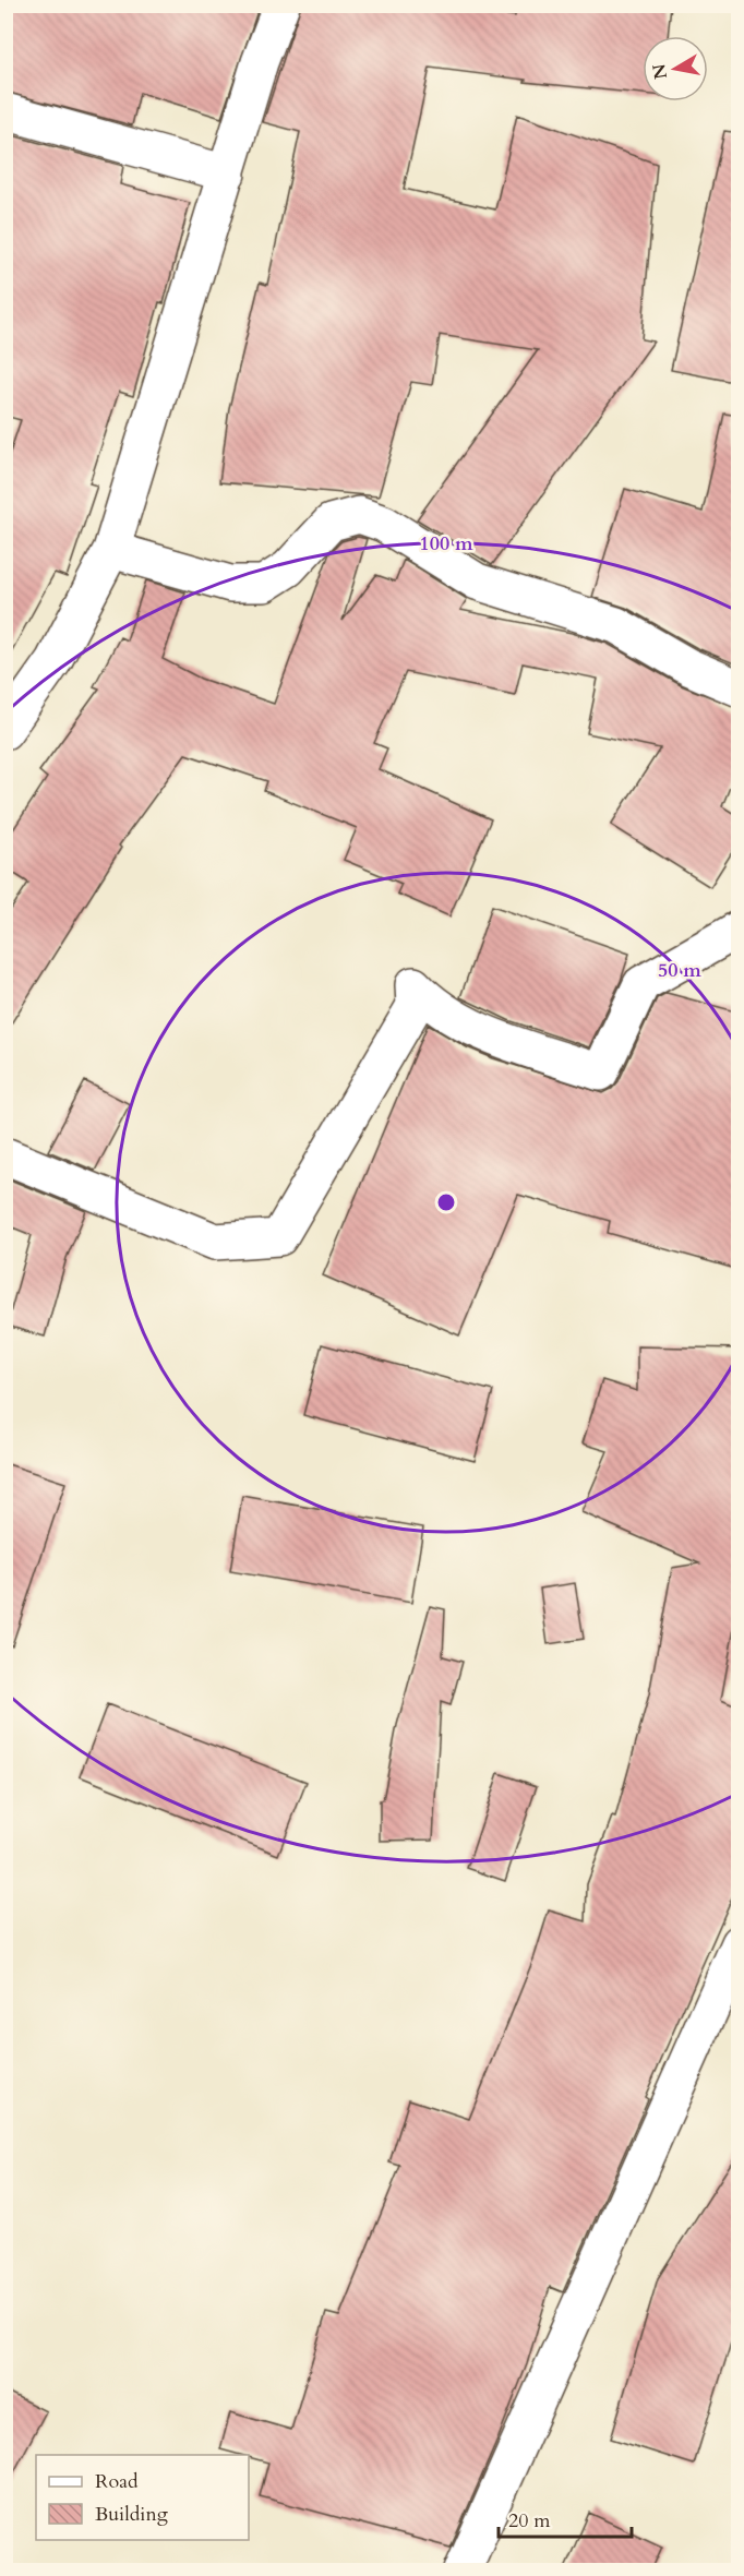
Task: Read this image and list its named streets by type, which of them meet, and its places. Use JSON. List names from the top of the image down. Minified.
{"legend":["Road","Building"],"scale_bar":"20 m","north":"left","rings":["100 m","50 m"]}
